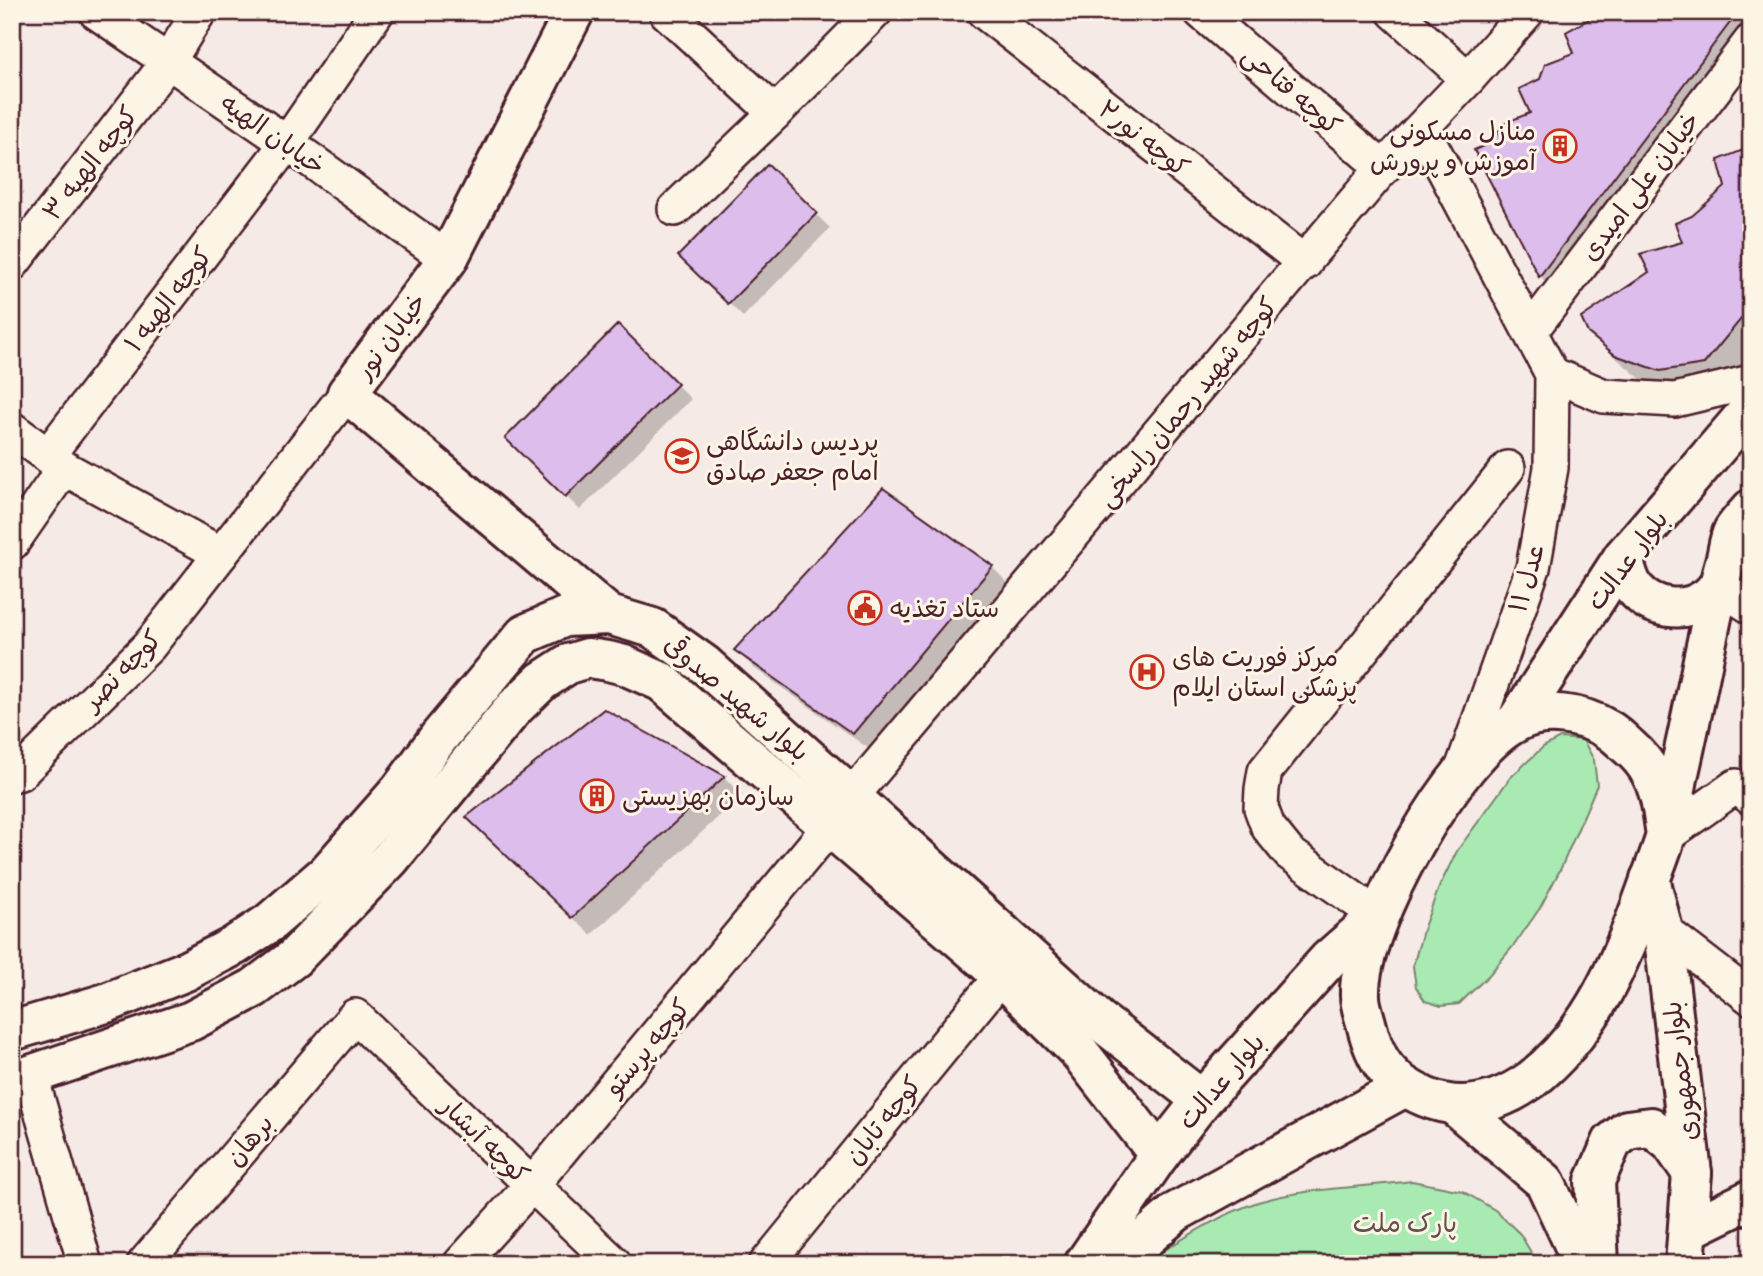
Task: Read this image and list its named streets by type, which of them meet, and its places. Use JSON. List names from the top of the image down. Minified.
{"streets":{"main road":["خیابان نور","بلوار عدالت","بلوار شهید صدوقی","بلوار جمهوری"],"street":["کوچه فتاحی","خیابان الهیه","کوچه نور۲","کوچه الهیه ۳","خیابان علی امیدی","کوچه الهیه ۱","کوچه شهید رحمان راسخی","عدل ۱۱","کوچه نصر","کوچه پرستو","کوچه تابان","برهان","کوچه آبشار"]},"crossings":[["کوچه فتاحی","کوچه شهید رحمان راسخی"],["خیابان الهیه","کوچه الهیه ۳"],["خیابان الهیه","کوچه الهیه ۱"],["خیابان الهیه","خیابان نور"],["کوچه نور۲","کوچه شهید رحمان راسخی"],["خیابان علی امیدی","عدل ۱۱"],["خیابان نور","کوچه نصر"],["خیابان نور","بلوار شهید صدوقی"],["کوچه شهید رحمان راسخی","عدل ۱۱"],["کوچه شهید رحمان راسخی","بلوار شهید صدوقی"],["کوچه شهید رحمان راسخی","کوچه پرستو"],["بلوار عدالت","بلوار شهید صدوقی"],["بلوار شهید صدوقی","کوچه پرستو"],["بلوار شهید صدوقی","کوچه تابان"],["کوچه پرستو","کوچه آبشار"],["برهان","کوچه آبشار"]],"parks":["پارک ملت"],"places":{"building":["منازل مسکونی آموزش و پرورش","سازمان بهزیستی"],"school or university":["پردیس دانشگاهی امام جعفر صادق"],"public building":["ستاد تغذیه"],"hospital":["مرکز فوریت های پزشکی استان ایلام"]}}
